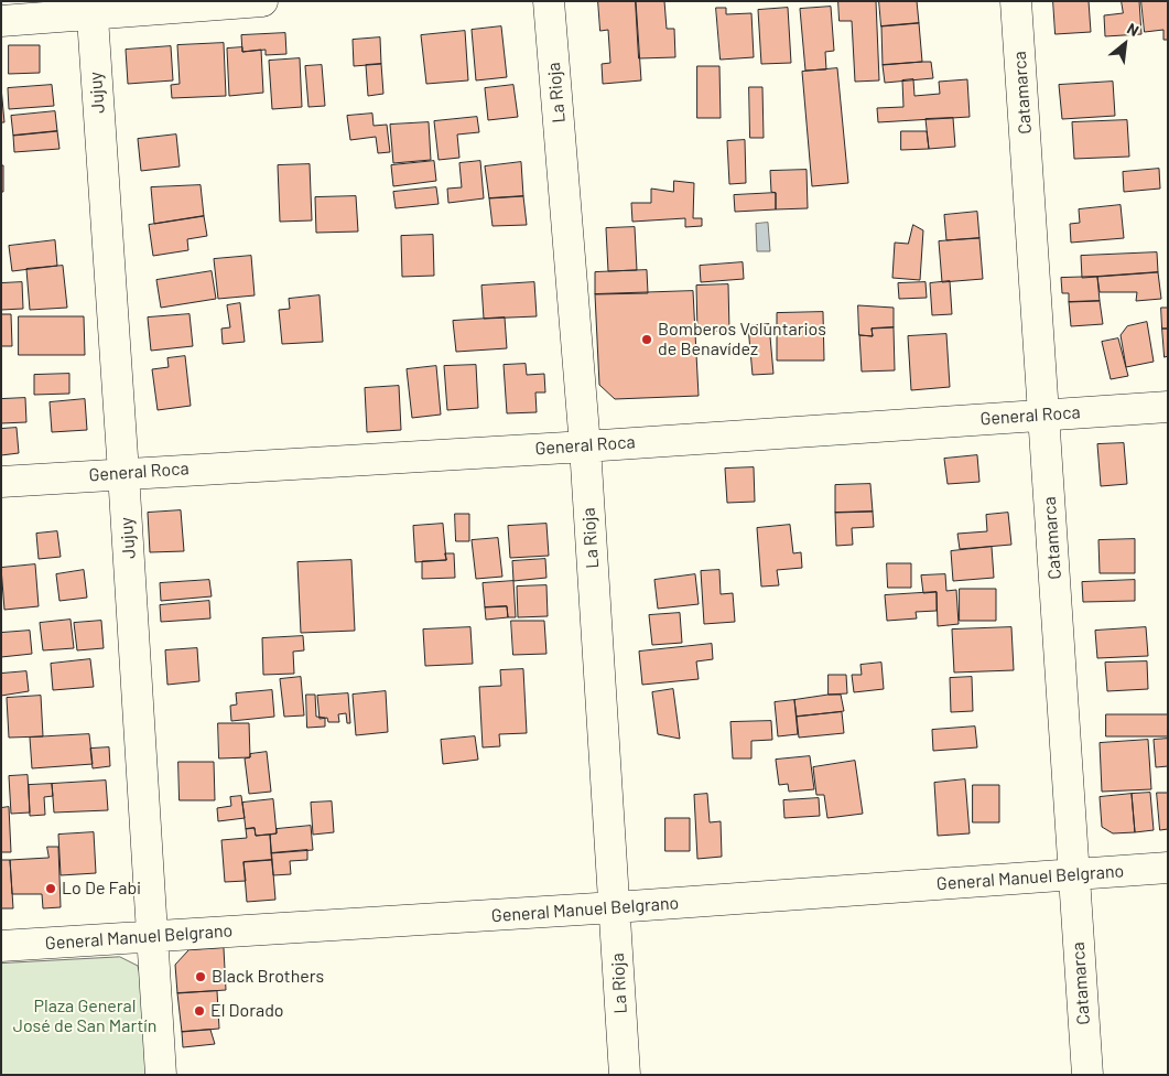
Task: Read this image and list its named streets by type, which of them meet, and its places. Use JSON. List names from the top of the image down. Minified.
{"streets":{"street":["Jujuy","La Rioja","Catamarca","General Roca","General Manuel Belgrano"]},"crossings":[["Jujuy","General Roca"],["Jujuy","General Manuel Belgrano"],["La Rioja","General Roca"],["La Rioja","General Manuel Belgrano"],["Catamarca","General Roca"],["Catamarca","General Manuel Belgrano"]],"parks":["Plaza General José de San Martín"],"places":["Bomberos Voluntarios de Benavídez","Lo De Fabi","Black Brothers","El Dorado"],"north":"top right"}
